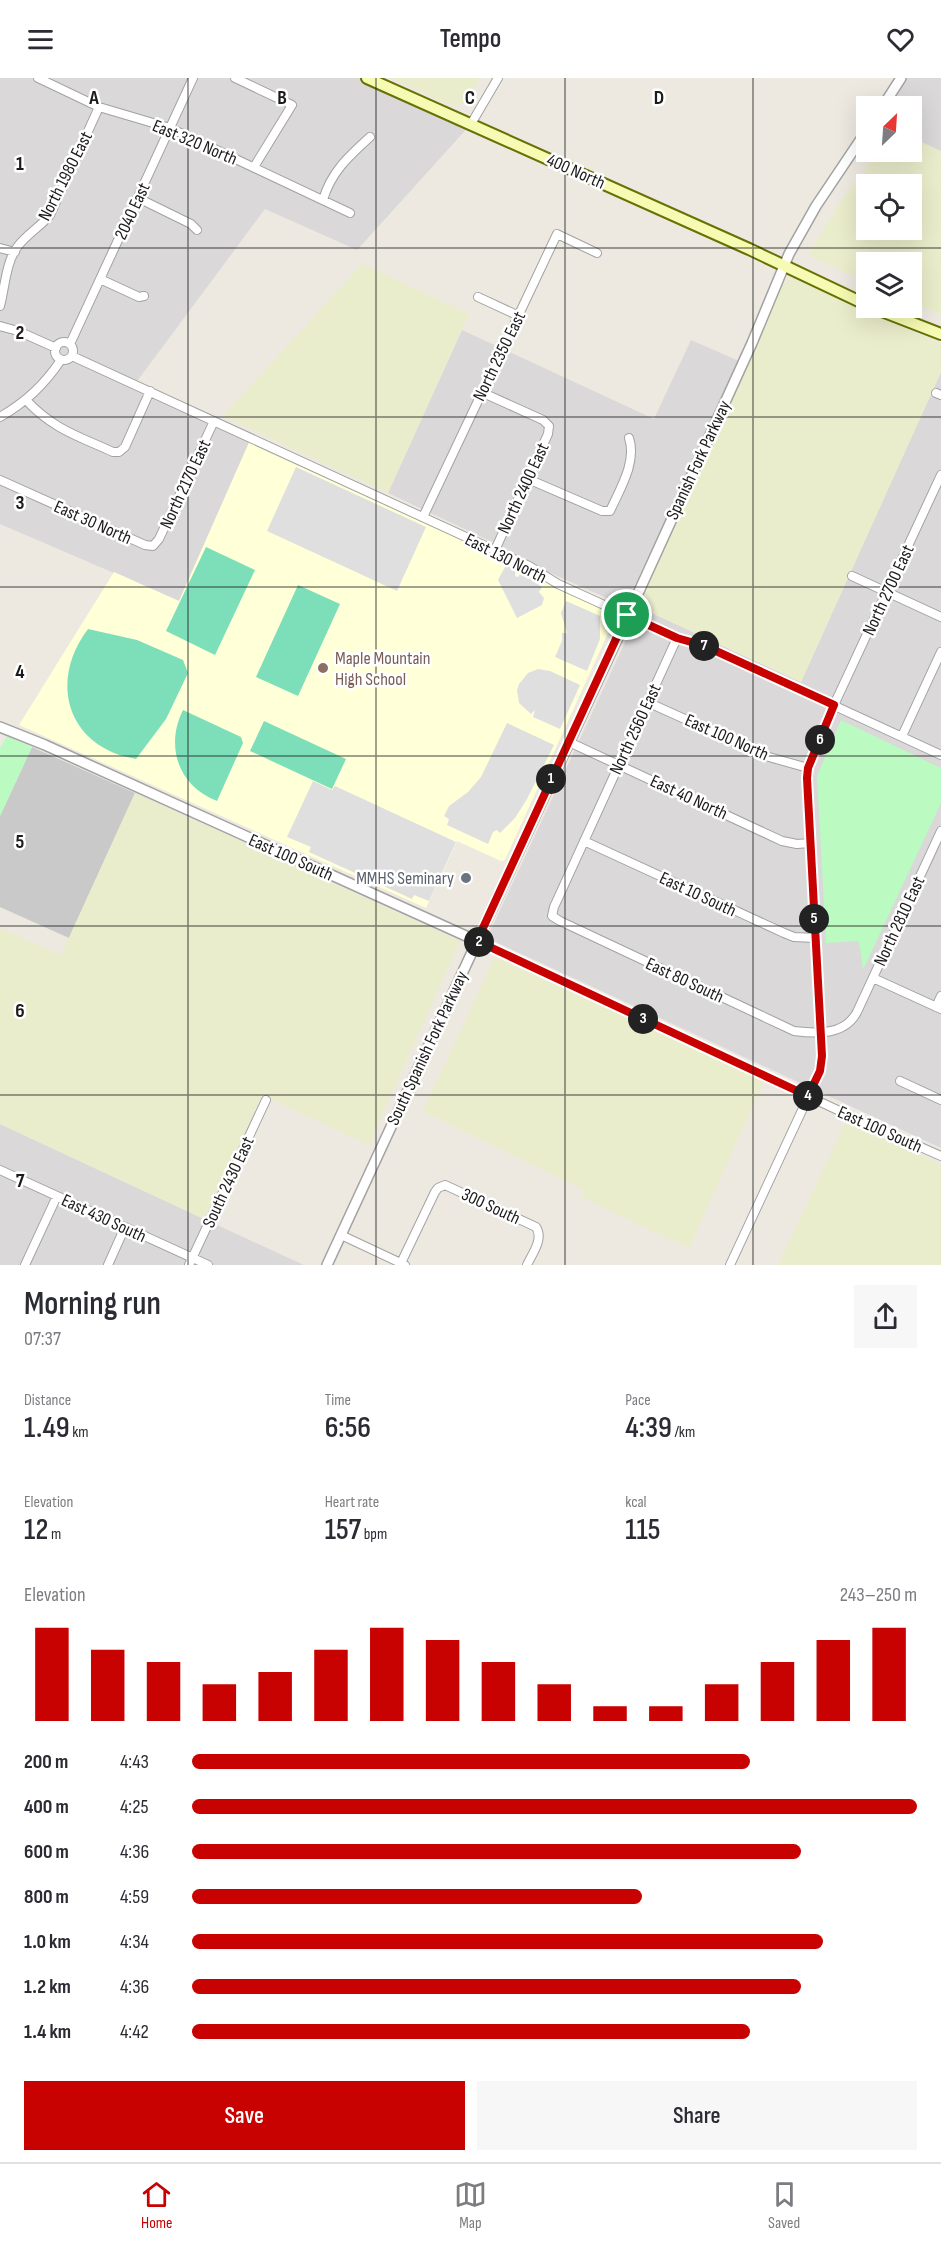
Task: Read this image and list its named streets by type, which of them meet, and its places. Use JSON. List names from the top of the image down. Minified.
{"streets":{"main road":["400 North"],"street":["East 320 North","North 1980 East","2040 East","North 2350 East","Spanish Fork Parkway","North 2170 East","North 2400 East","East 30 North","East 130 North","North 2700 East","North 2560 East","East 100 North","East 40 North","East 100 South","East 10 South","North 2810 East","East 80 South","South Spanish Fork Parkway","South 2430 East","300 South","East 430 South"]},"crossings":[["East 320 North","North 1980 East"],["East 320 North","2040 East"],["400 North","Spanish Fork Parkway"],["2040 East","East 130 North"],["North 2350 East","North 2400 East"],["North 2350 East","East 130 North"],["Spanish Fork Parkway","East 130 North"],["Spanish Fork Parkway","East 40 North"],["Spanish Fork Parkway","South Spanish Fork Parkway"],["North 2170 East","East 30 North"],["North 2170 East","East 130 North"],["North 2400 East","East 130 North"],["East 130 North","North 2700 East"],["East 130 North","North 2560 East"],["North 2700 East","East 100 North"],["North 2560 East","East 100 North"],["North 2560 East","East 40 North"],["North 2560 East","East 10 South"],["North 2560 East","East 80 South"],["East 100 South","South Spanish Fork Parkway"],["North 2810 East","East 80 South"],["South 2430 East","East 430 South"]],"places":["Maple Mountain High School","MMHS Seminary"],"north":"top right","page":{"header":"Tempo","pins":["7","6","1","5","2","3","4"],"heading":["Morning run","07:37"],"stats":[["Distance","1.49 km"],["Time","6:56"],["Pace","4:39 /km"],["Elevation","12 m"],["Heart rate","157 bpm"],["kcal","115"]],"chart":["Elevation","243–250 m"],"list":[{"name":"200 m","note":"4:43"},{"name":"400 m","note":"4:25"},{"name":"600 m","note":"4:36"},{"name":"800 m","note":"4:59"},{"name":"1.0 km","note":"4:34"},{"name":"1.2 km","note":"4:36"},{"name":"1.4 km","note":"4:42"}],"buttons":["Save","Share"],"tabs":["Home","Map","Saved"]},"grid":{"columns":["A","B","C","D"],"rows":["1","2","3","4","5","6","7"]}}
